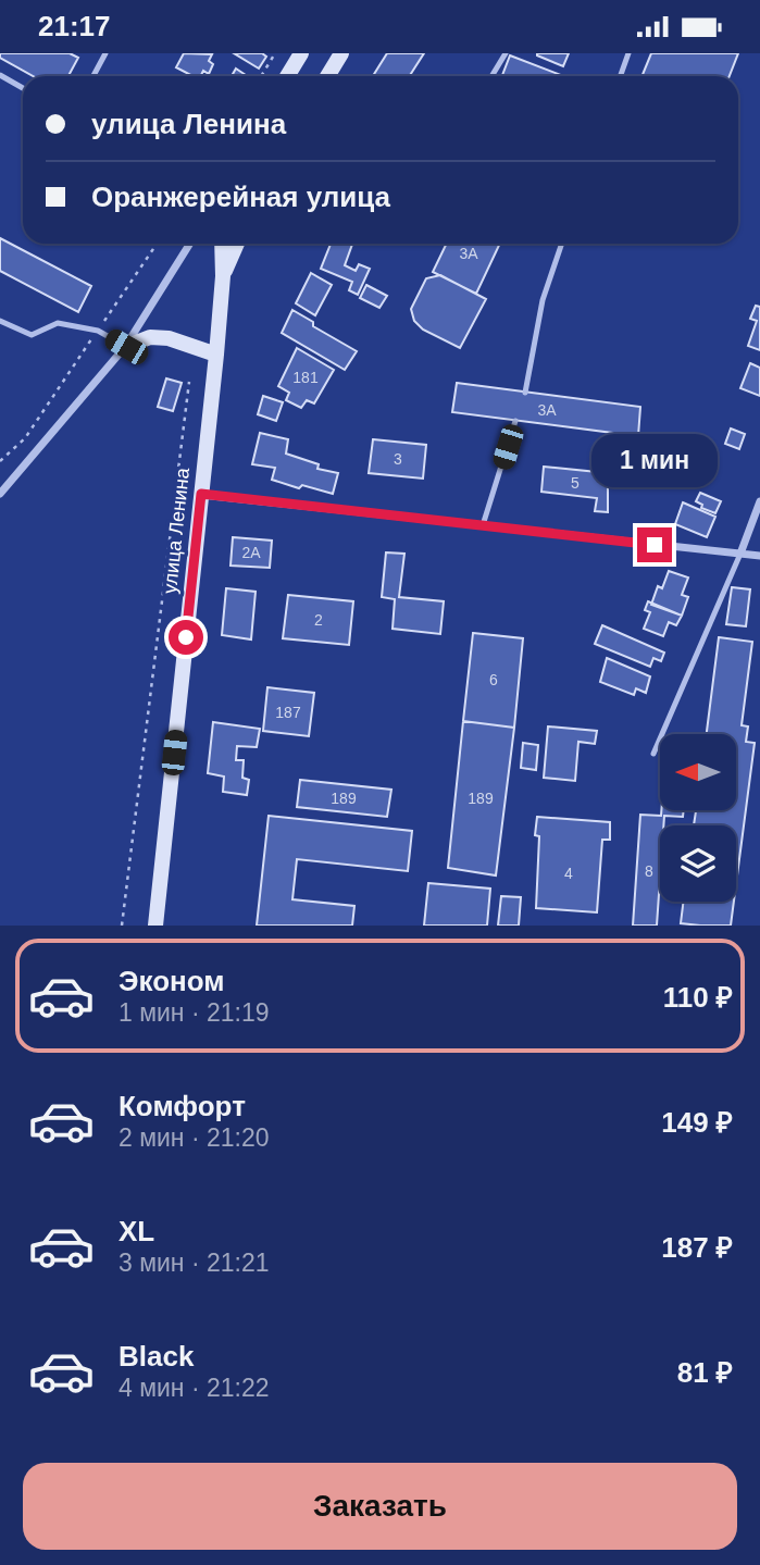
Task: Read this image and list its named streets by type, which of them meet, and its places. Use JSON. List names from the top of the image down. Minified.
{"streets":{"main road":["улица Ленина"]},"house_numbers":["3А","181","3А","3","5","2А","2","6","187","189","189","8","4"],"north":"left","page":{"status":"21:17","banner":["улица Ленина","Оранжерейная улица"],"bubble":"1 мин","list":[{"name":"Эконом","note":"1 мин · 21:19","value":"110 ₽"},{"name":"Комфорт","note":"2 мин · 21:20","value":"149 ₽"},{"name":"XL","note":"3 мин · 21:21","value":"187 ₽"},{"name":"Black","note":"4 мин · 21:22","value":"81 ₽"}],"buttons":"Заказать"}}
